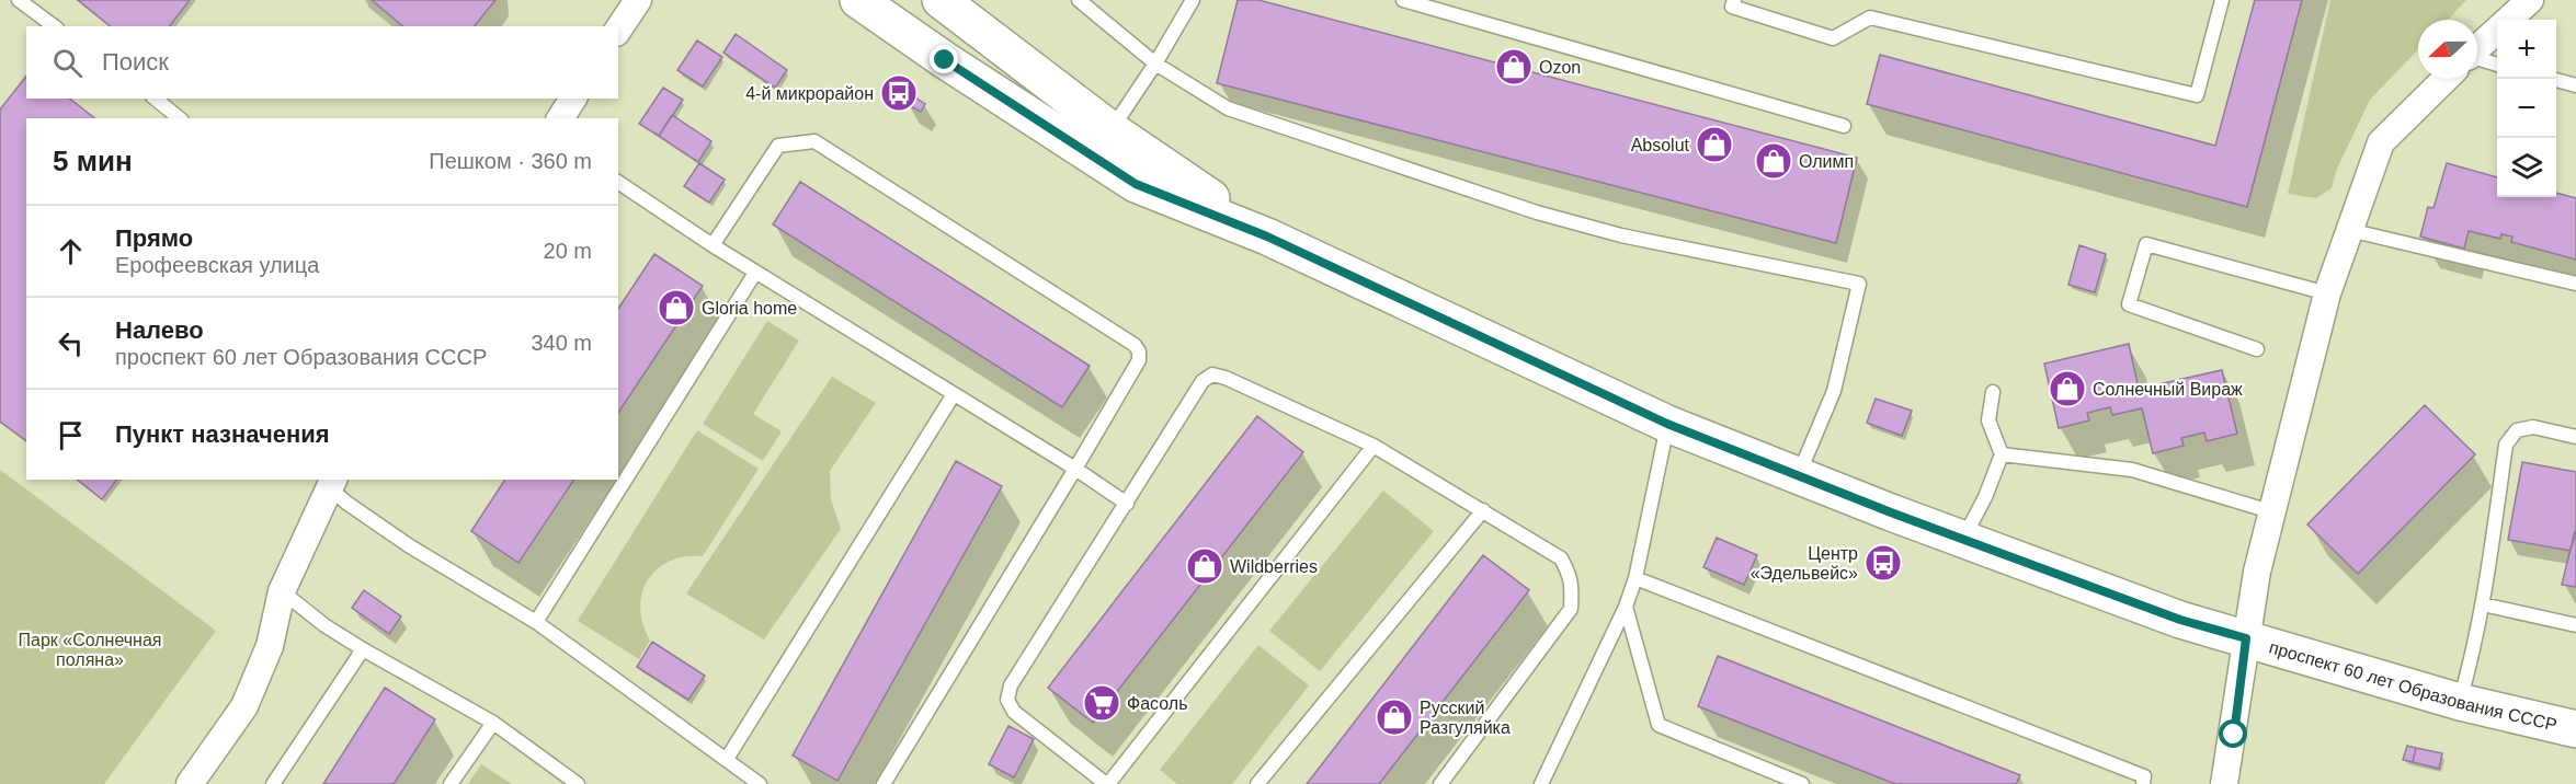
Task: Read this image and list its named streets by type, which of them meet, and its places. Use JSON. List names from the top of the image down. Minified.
{"streets":{"main road":["проспект 60 лет Образования СССР"]},"parks":["Парк «Солнечная поляна»"],"places":{"shop":["Ozon","Absolut","Олимп","Gloria home","Солнечный Вираж","Wildberries","Русский Разгуляйка"],"bus stop":["4-й микрорайон","Центр «Эдельвейс»"],"supermarket":["Фасоль"]},"north":"left","page":{"map_buttons":["+","−"],"search":"Поиск","heading":["5 мин","Пешком · 360 m"],"list":[["Прямо","Ерофеевская улица","20 m"],["Налево","проспект 60 лет Образования СССР","340 m"],"Пункт назначения"]}}
